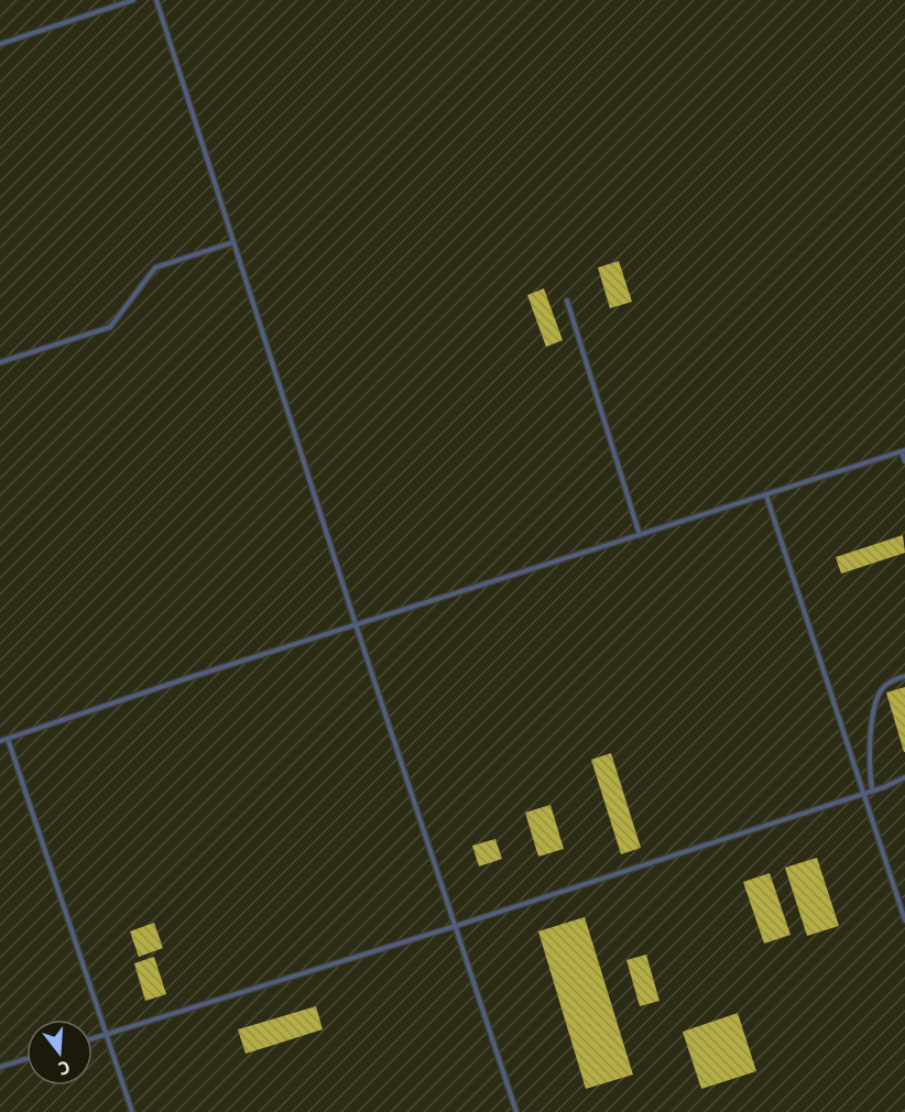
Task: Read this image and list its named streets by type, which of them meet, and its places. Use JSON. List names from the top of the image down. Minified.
{"north":"bottom"}
